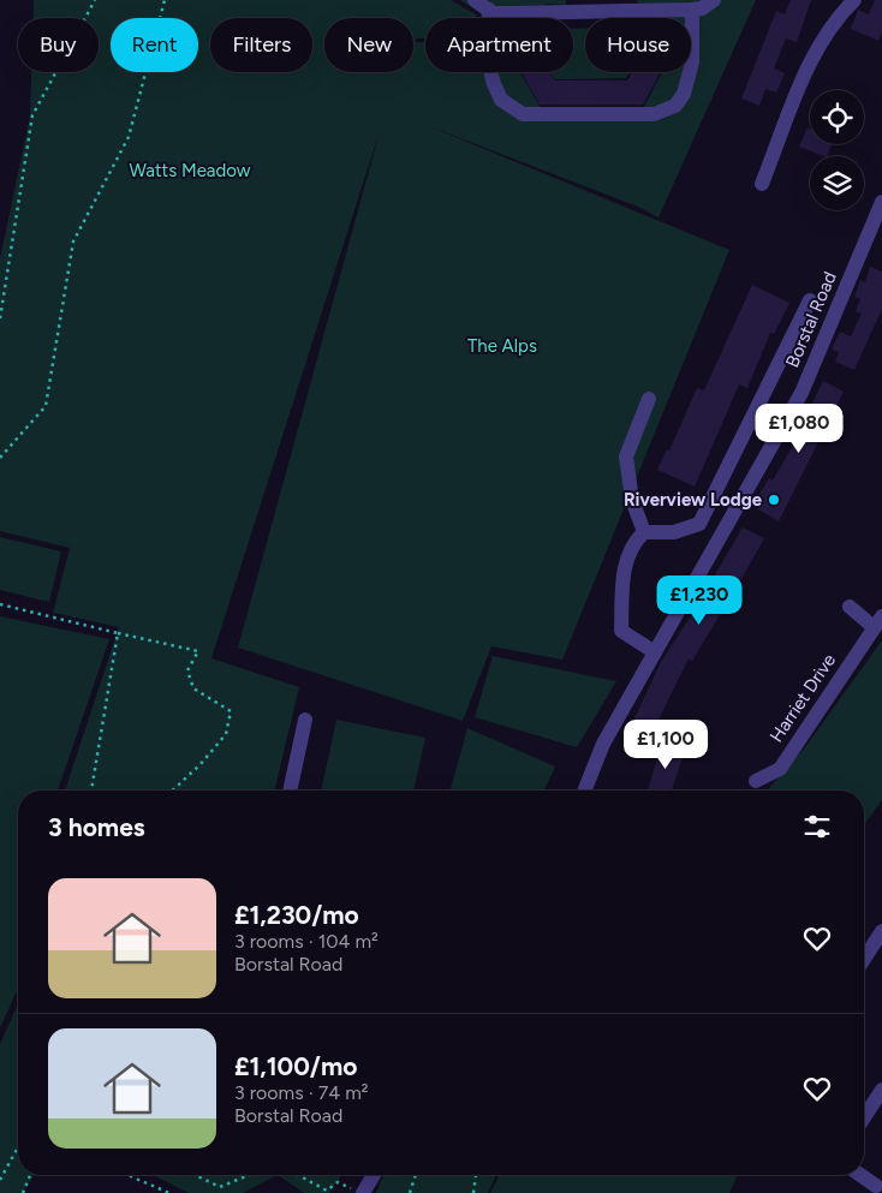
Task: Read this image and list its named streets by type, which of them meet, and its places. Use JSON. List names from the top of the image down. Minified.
{"streets":{"street":["Borstal Road","Harriet Drive"]},"parks":["Watts Meadow","The Alps"],"places":["Riverview Lodge"],"page":{"chip":["Buy","Rent","Filters","New","Apartment","House"],"price":["£1,080","£1,230","£1,100"],"heading":"3 homes","list":[{"name":"£1,230/mo","note":"3 rooms · 104 m² · Borstal Road"},{"name":"£1,100/mo","note":"3 rooms · 74 m² · Borstal Road"}]}}
